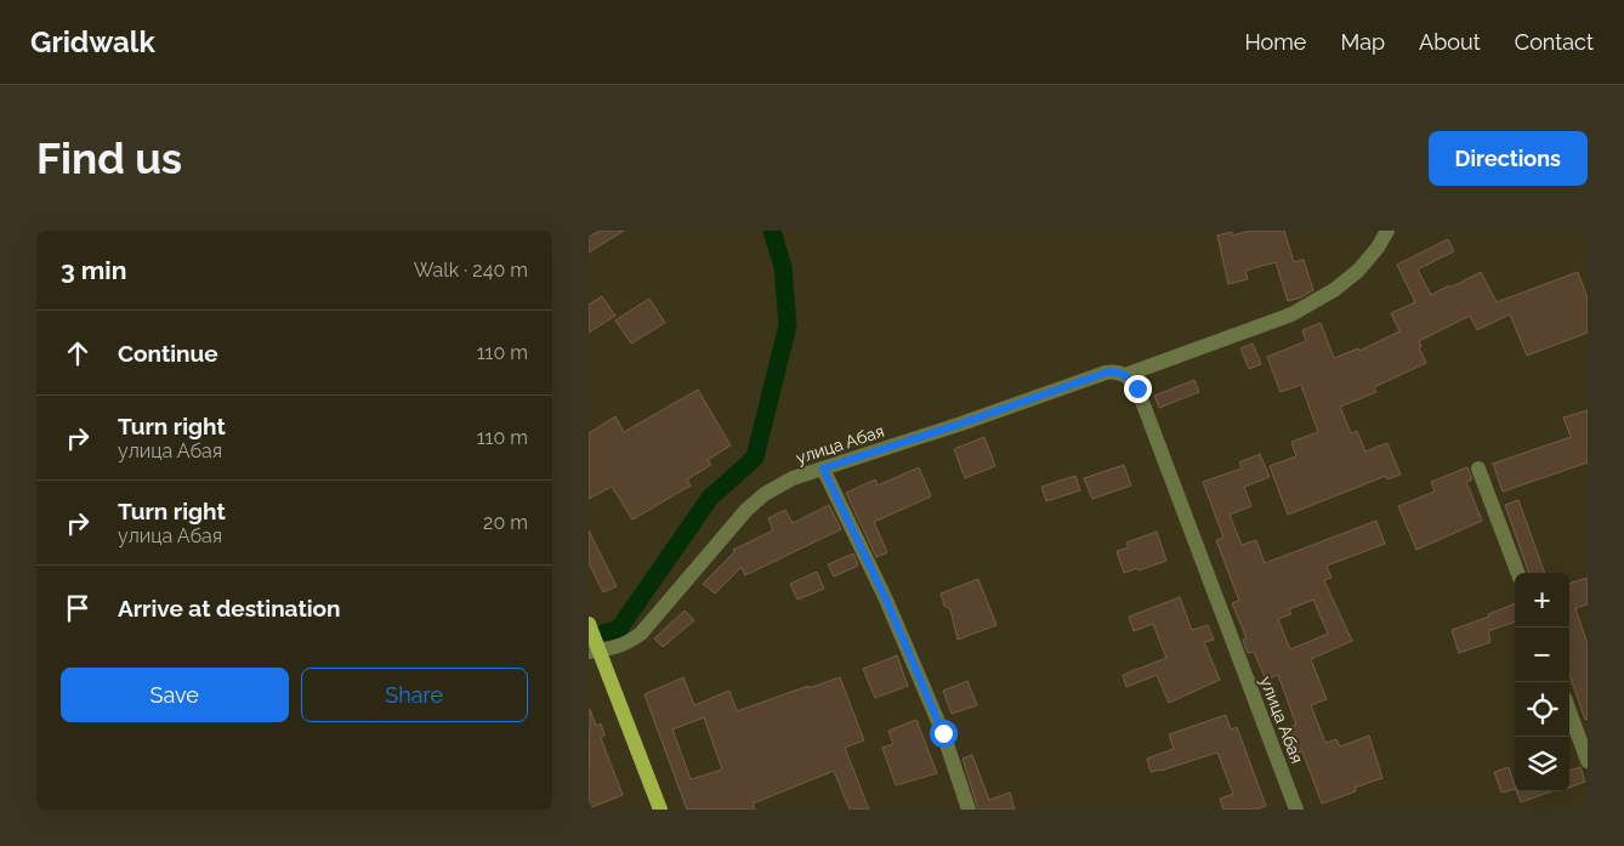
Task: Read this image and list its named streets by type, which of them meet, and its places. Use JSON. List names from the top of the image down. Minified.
{"streets":{"street":["улица Абая"]},"page":{"header":"Gridwalk","nav":["Home","Map","About","Contact"],"buttons":["Directions",["Save","Share"]],"title":"Find us","heading":["3 min","Walk · 240 m"],"list":[["Continue","110 m"],["Turn right","улица Абая","110 m"],["Turn right","улица Абая","20 m"],"Arrive at destination"],"map_buttons":["+","−"]}}
